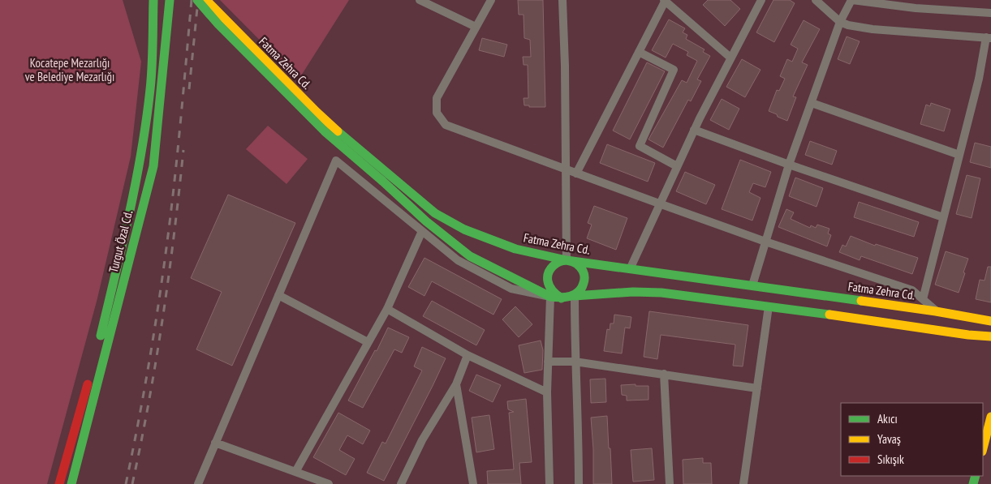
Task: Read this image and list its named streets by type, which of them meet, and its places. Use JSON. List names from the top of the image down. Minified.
{"streets":{"main road":["Fatma Zehra Cd.","Turgut Özal Cd."]},"parks":["Kocatepe Mezarlığı ve Belediye Mezarlığı"],"legend":["Akıcı","Yavaş","Sıkışık"]}
